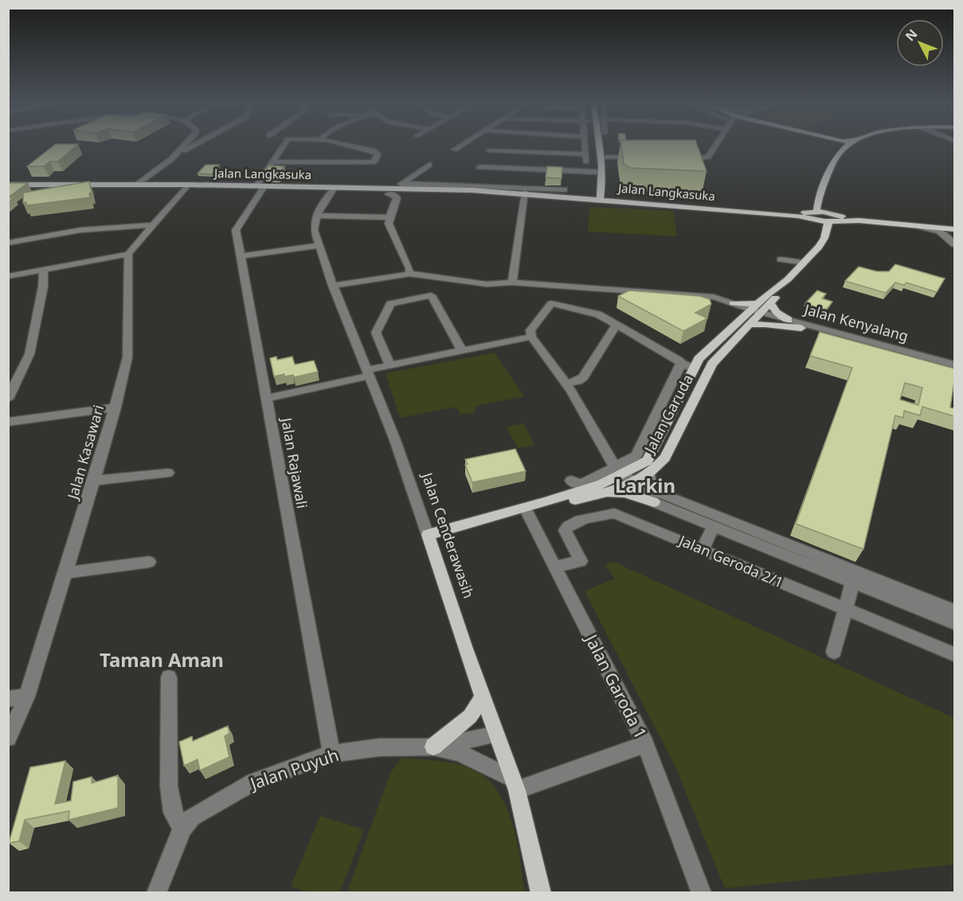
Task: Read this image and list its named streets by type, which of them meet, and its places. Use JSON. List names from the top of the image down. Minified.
{"streets":{"main road":["Jalan Langkasuka","Jalan Garuda","Jalan Cenderawasih"],"street":["Jalan Kenyalang","Jalan Kasawari","Jalan Rajawali","Jalan Geroda 2/1","Jalan Garoda 1","Jalan Puyuh"]},"crossings":[["Jalan Langkasuka","Jalan Rajawali"],["Jalan Langkasuka","Jalan Cenderawasih"],["Jalan Kenyalang","Jalan Garuda"],["Jalan Garuda","Jalan Cenderawasih"],["Jalan Garuda","Jalan Garoda 1"],["Jalan Rajawali","Jalan Puyuh"],["Jalan Cenderawasih","Jalan Garoda 1"],["Jalan Cenderawasih","Jalan Puyuh"],["Jalan Geroda 2/1","Jalan Garoda 1"],["Jalan Garoda 1","Jalan Puyuh"]],"districts":["Larkin","Taman Aman"],"north":"top left"}
